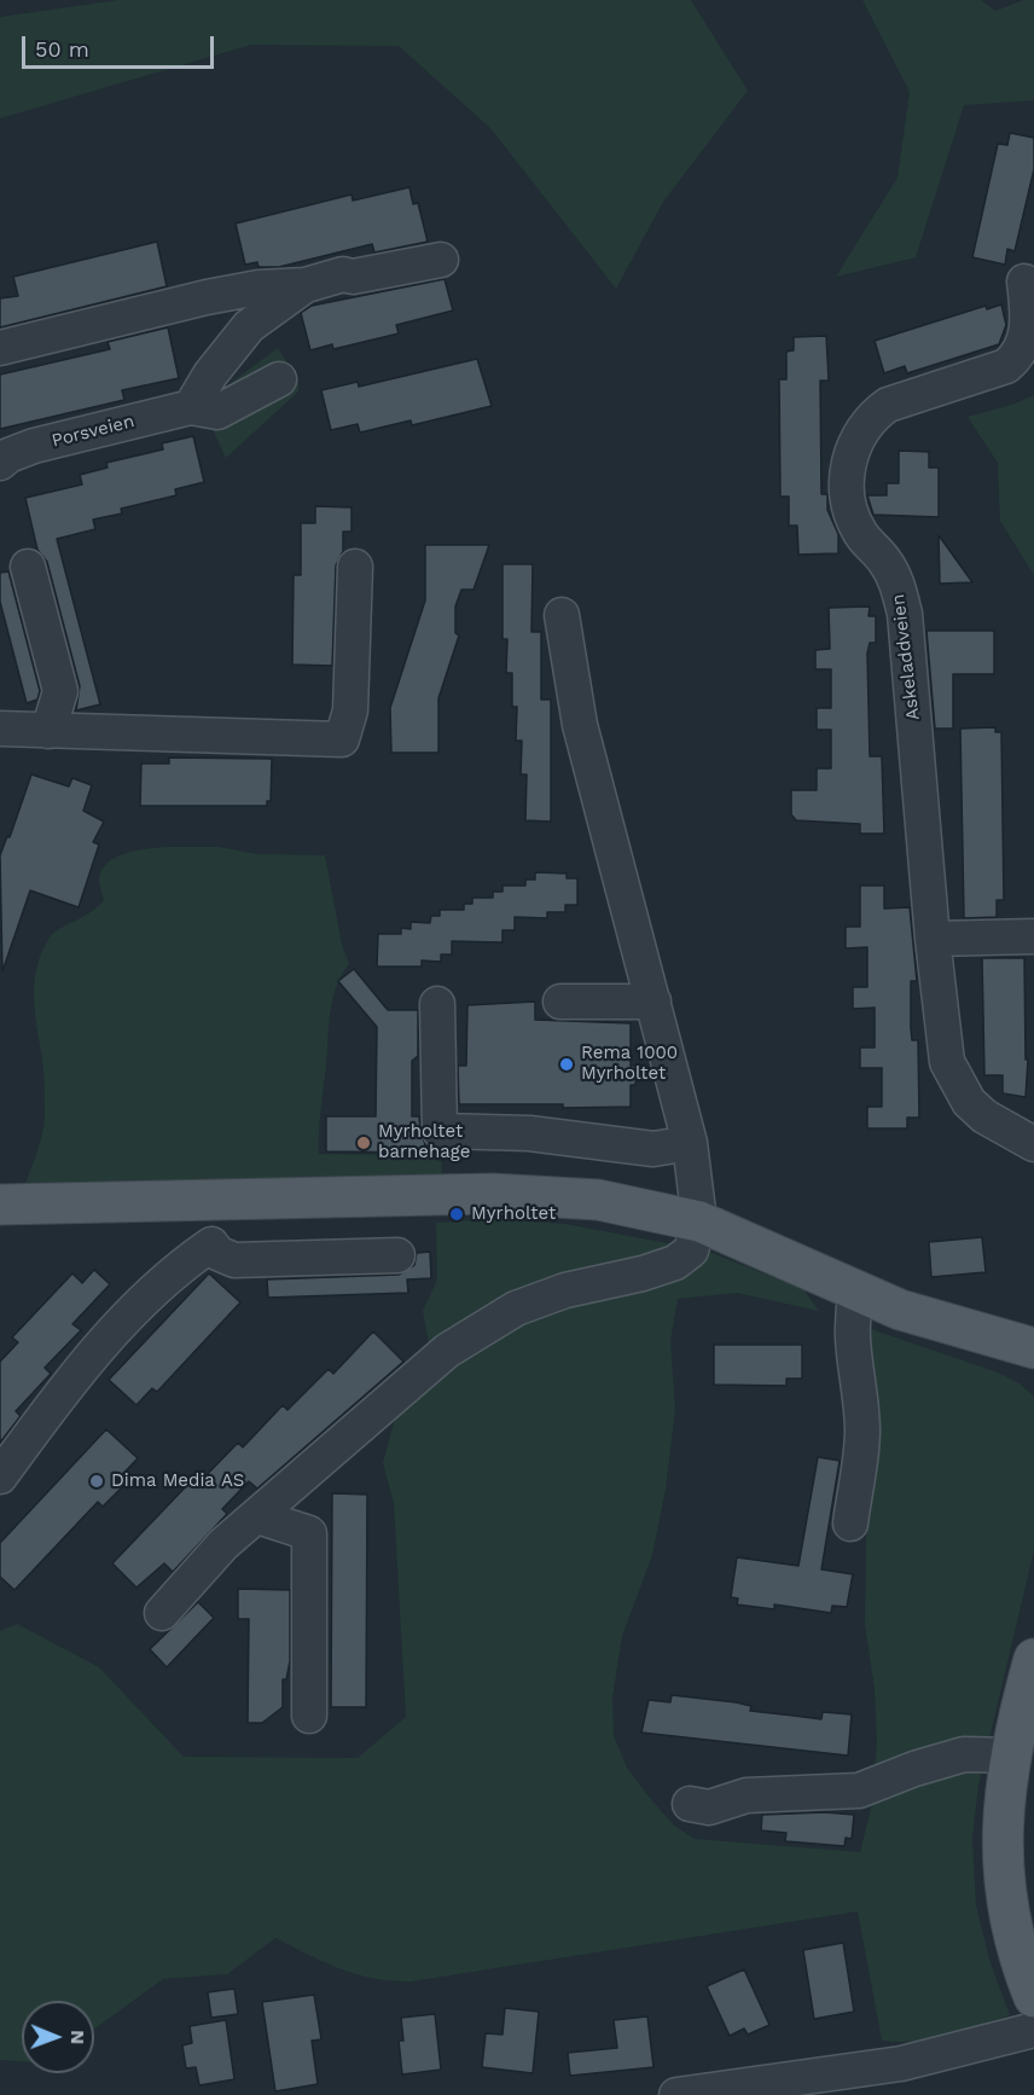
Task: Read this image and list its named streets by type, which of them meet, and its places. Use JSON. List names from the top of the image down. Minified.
{"streets":{"street":["Porsveien","Askeladdveien"]},"places":["Rema 1000 Myrholtet","Myrholtet barnehage","Myrholtet","Dima Media AS"],"scale_bar":"50 m","north":"right"}
